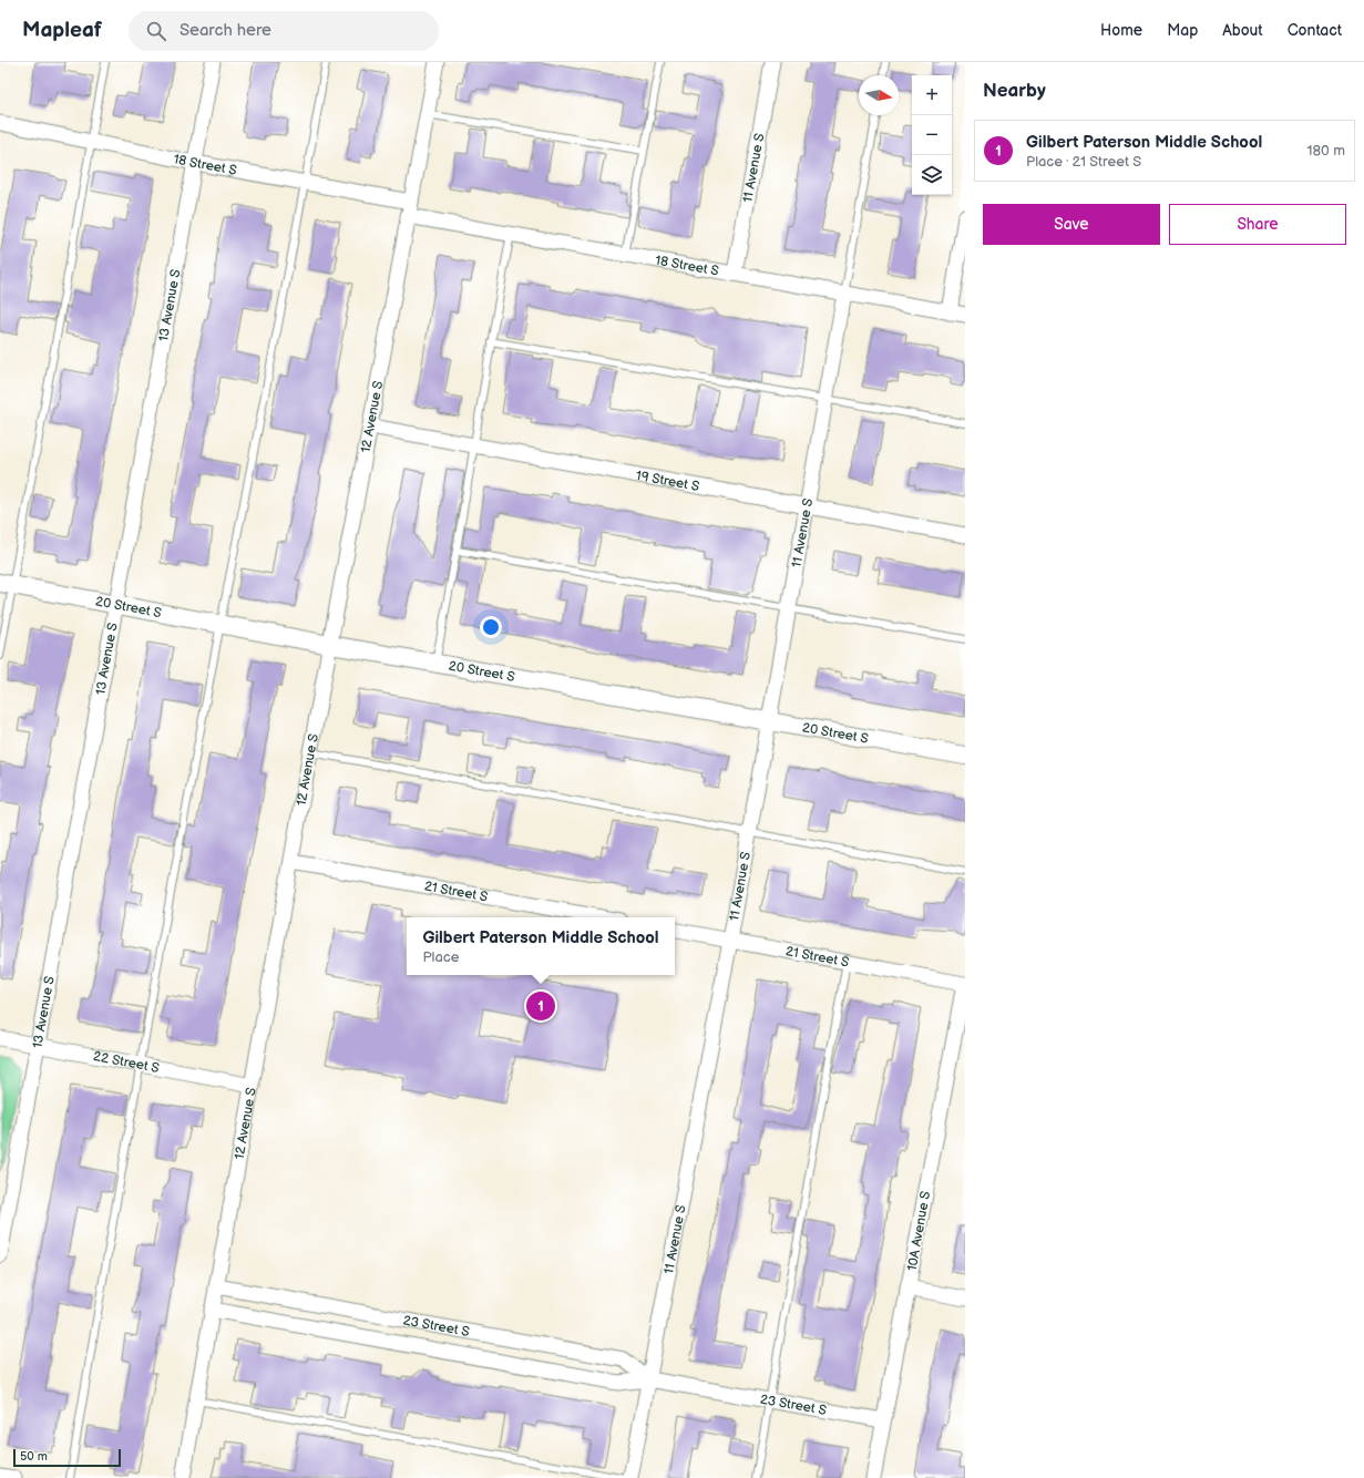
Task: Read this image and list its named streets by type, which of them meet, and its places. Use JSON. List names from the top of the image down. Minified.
{"streets":{"street":["18 Street S","11 Avenue S","13 Avenue S","12 Avenue S","19 Street S","20 Street S","21 Street S","22 Street S","10A Avenue S","23 Street S"]},"crossings":[["18 Street S","11 Avenue S"],["18 Street S","13 Avenue S"],["18 Street S","12 Avenue S"],["11 Avenue S","19 Street S"],["11 Avenue S","20 Street S"],["11 Avenue S","21 Street S"],["11 Avenue S","23 Street S"],["13 Avenue S","20 Street S"],["13 Avenue S","22 Street S"],["12 Avenue S","19 Street S"],["12 Avenue S","20 Street S"],["12 Avenue S","21 Street S"],["12 Avenue S","22 Street S"],["12 Avenue S","23 Street S"],["21 Street S","10A Avenue S"],["10A Avenue S","23 Street S"]],"scale_bar":"50 m","north":"right","page":{"header":"Mapleaf","search":"Search here","nav":["Home","Map","About","Contact"],"heading":"Nearby","map_buttons":["+","−"],"list":[{"mark":"1","name":"Gilbert Paterson Middle School","note":"Place · 21 Street S","value":"180 m"}],"buttons":["Save","Share"],"popup":["Gilbert Paterson Middle School","Place"],"pins":"1","scale":"50 m"}}
